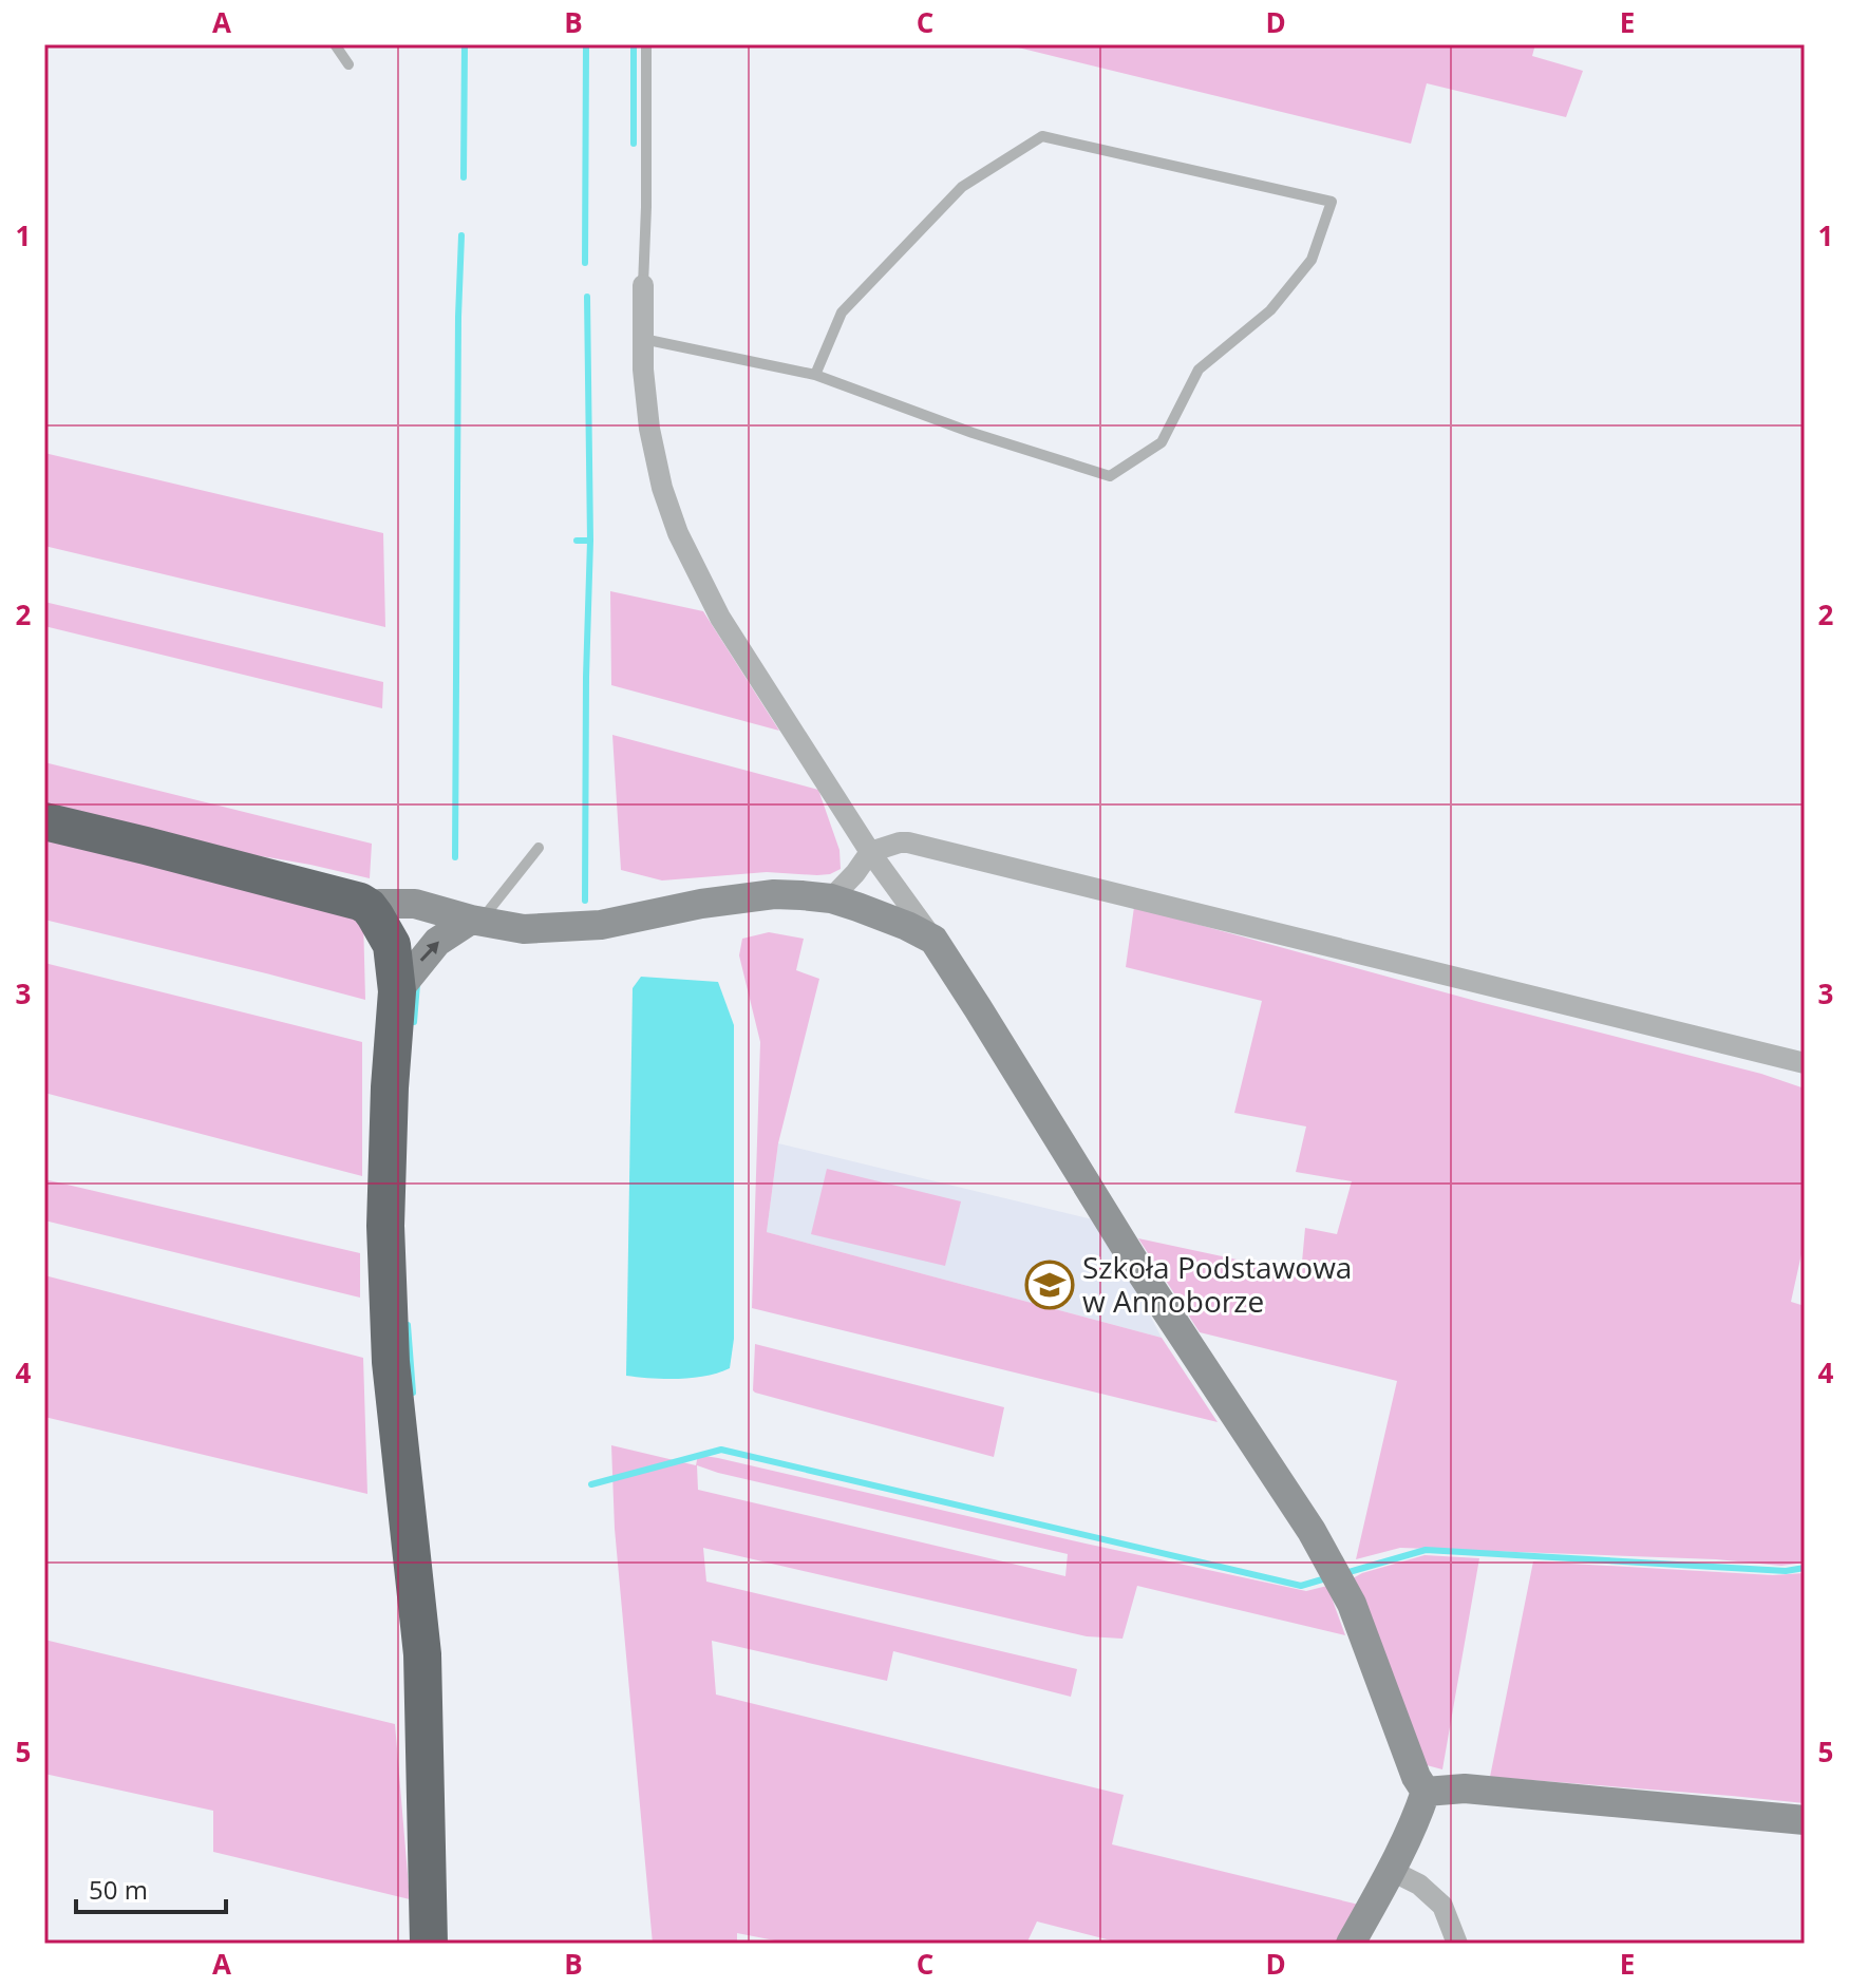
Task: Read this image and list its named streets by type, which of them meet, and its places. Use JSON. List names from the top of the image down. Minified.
{"places":{"school or university":["Szkoła Podstawowa w Annoborze"]},"scale_bar":"50 m","grid":{"columns":["A","B","C","D","E"],"rows":["1","2","3","4","5"]}}
